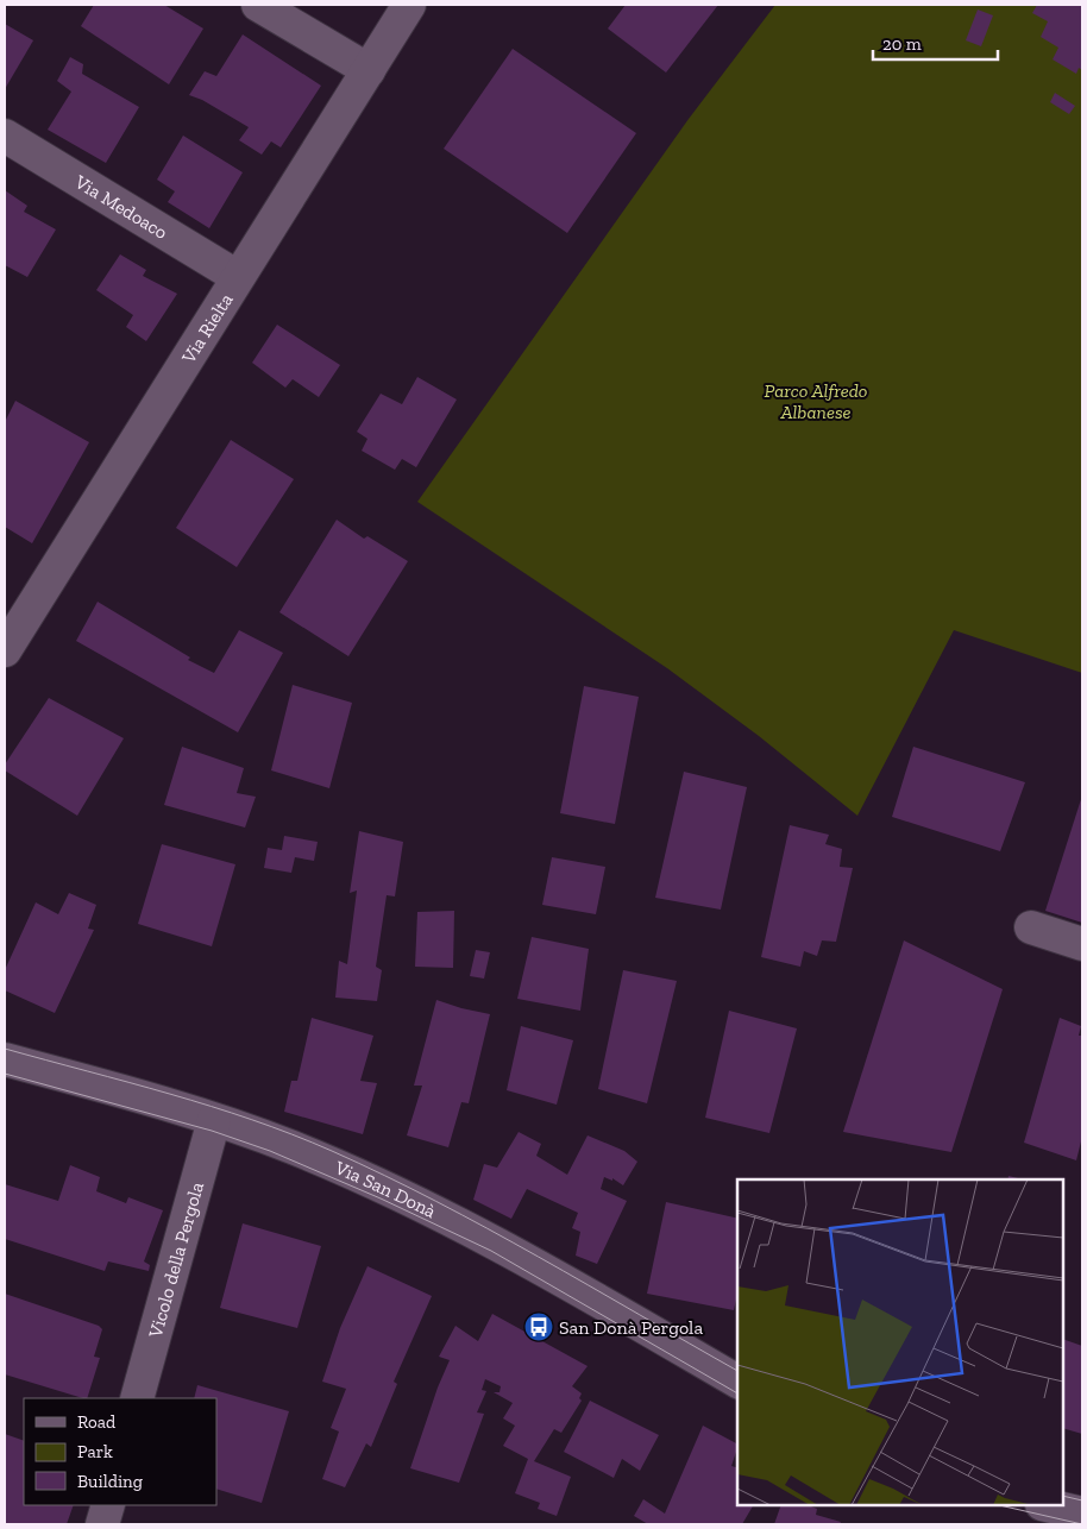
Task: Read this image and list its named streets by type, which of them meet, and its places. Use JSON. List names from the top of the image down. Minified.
{"streets":{"street":["Via Medoaco","Via Rielta","Via San Donà","Vicolo della Pergola"]},"crossings":[["Via Medoaco","Via Rielta"],["Via San Donà","Vicolo della Pergola"]],"parks":["Parco Alfredo Albanese"],"places":{"bus stop":["San Donà Pergola"]},"legend":["Road","Park","Building"],"scale_bar":"20 m"}
